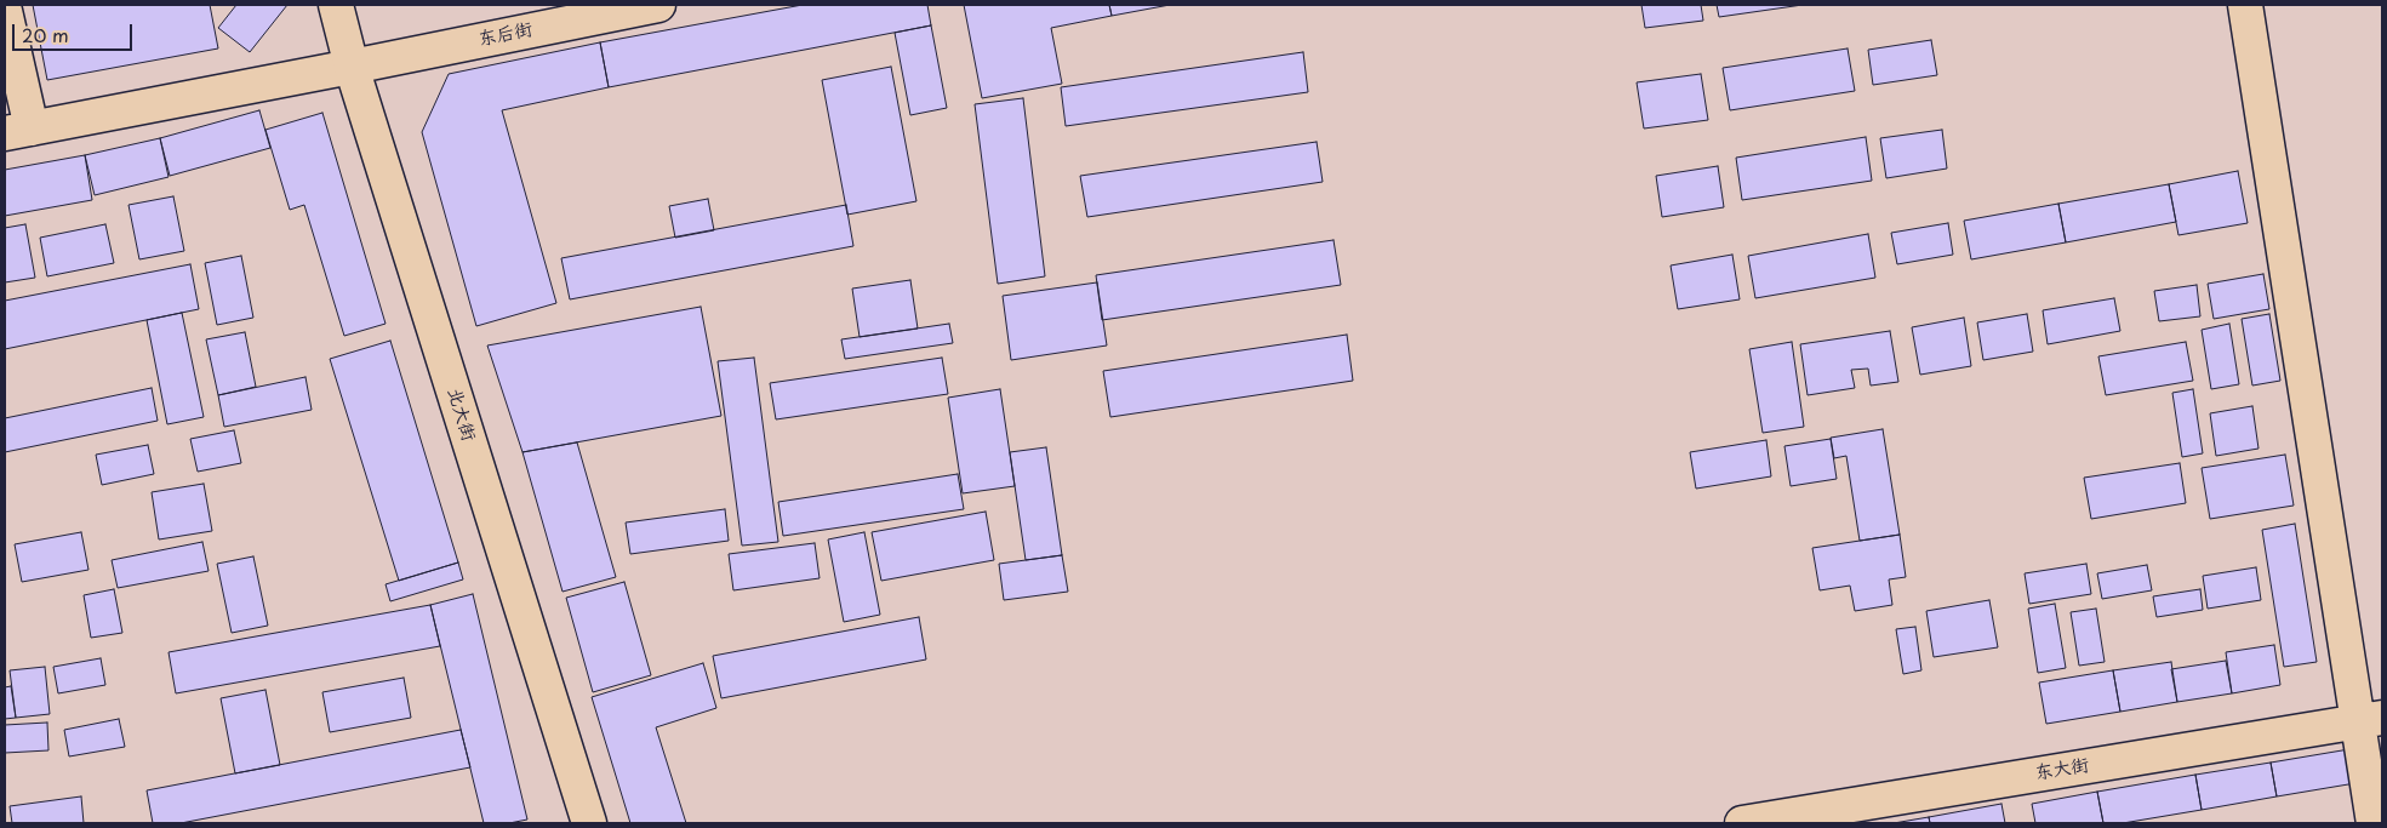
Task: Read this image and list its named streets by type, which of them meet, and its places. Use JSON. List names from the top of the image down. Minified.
{"streets":{"street":["东后街","北大街","东大街"]},"crossings":[["东后街","北大街"]],"scale_bar":"20 m"}
